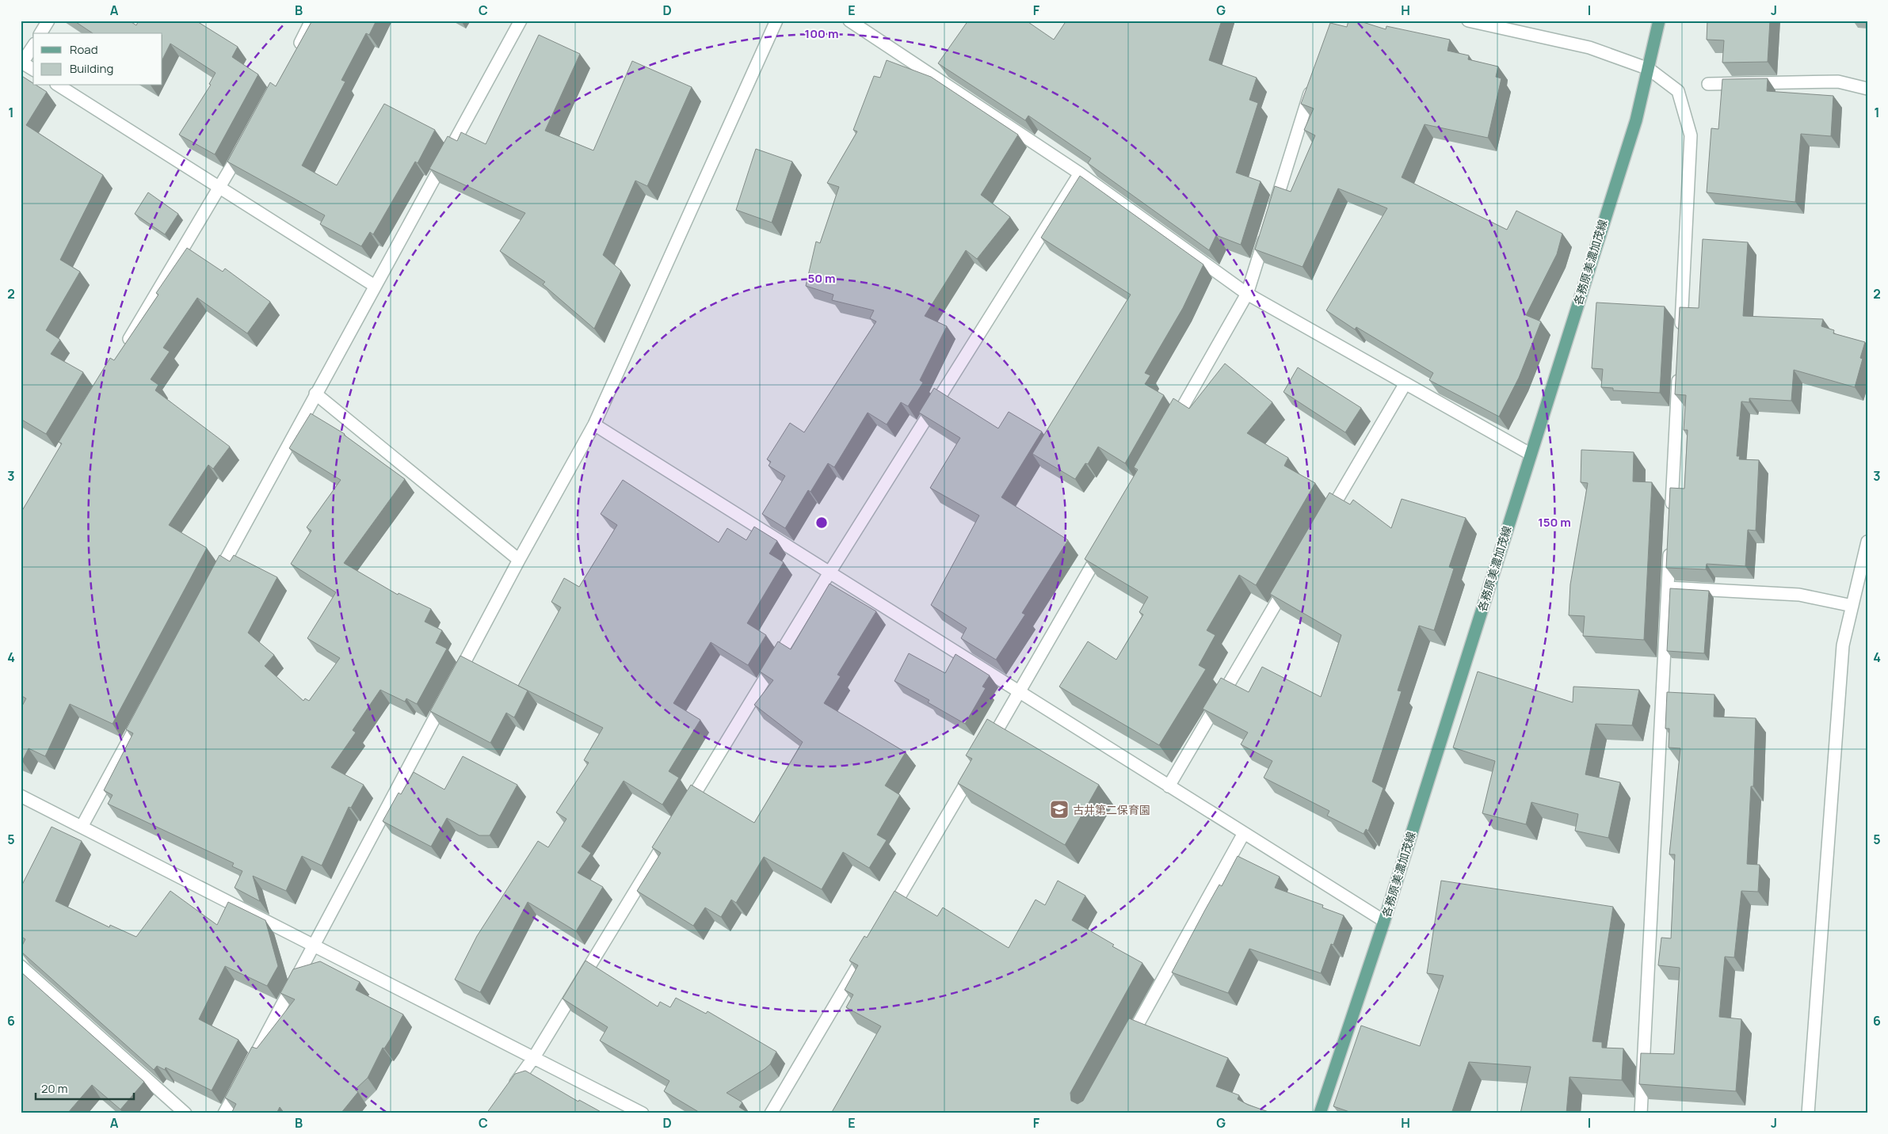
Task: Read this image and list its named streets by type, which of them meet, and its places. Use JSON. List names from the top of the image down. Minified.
{"streets":{"main road":["各務原美濃加茂線"]},"places":{"school or university":["古井第二保育園"]},"legend":["Road","Building"],"scale_bar":"20 m","grid":{"columns":["A","B","C","D","E","F","G","H","I","J"],"rows":["1","2","3","4","5","6"]},"rings":["100 m","50 m","150 m"]}
